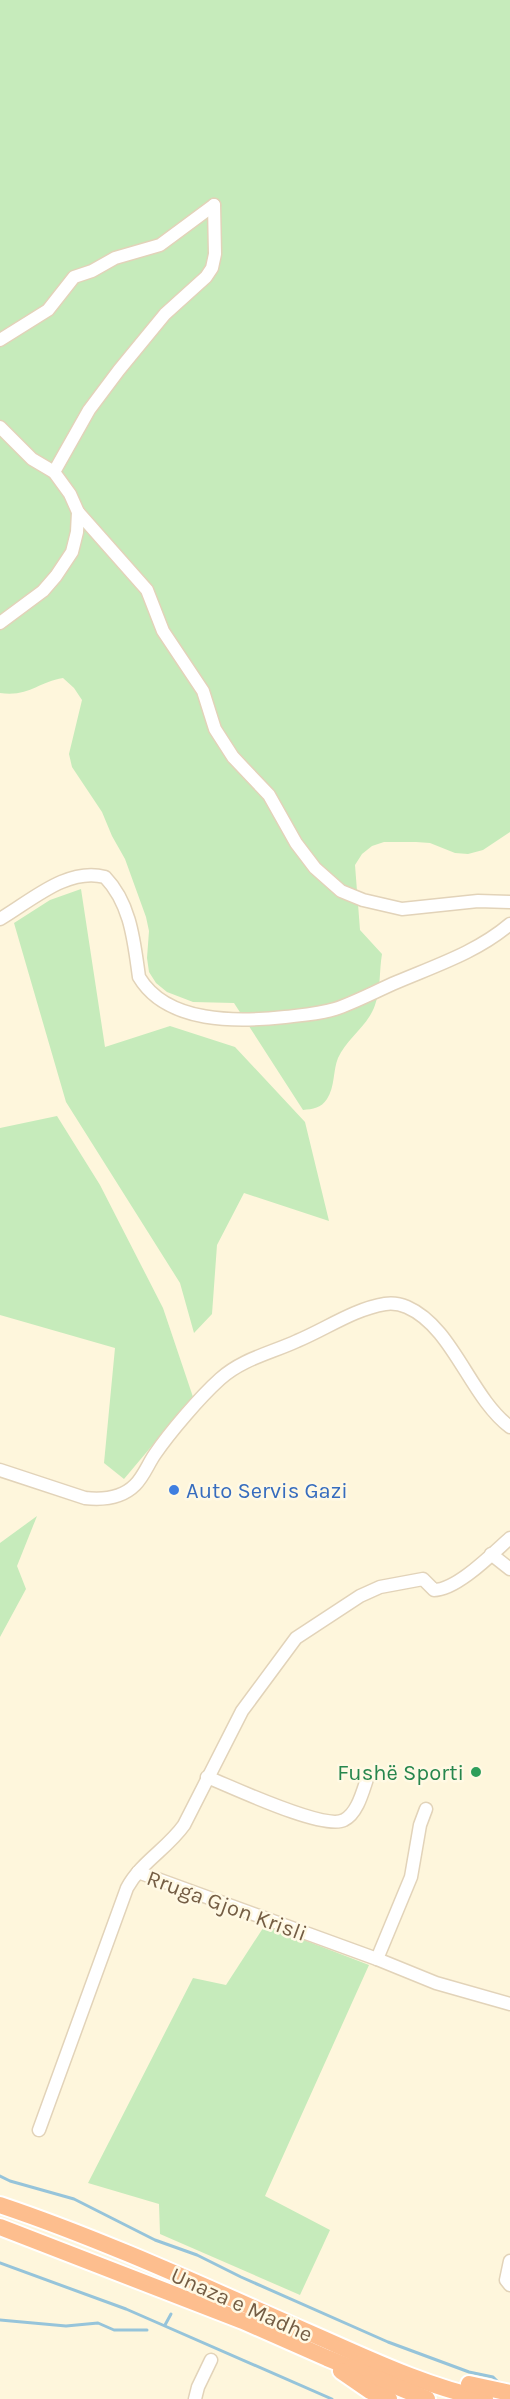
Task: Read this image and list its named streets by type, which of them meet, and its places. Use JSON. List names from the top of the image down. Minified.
{"streets":{"highway":["Unaza e Madhe"],"street":["Rruga Gjon Krisli"]},"places":["Auto Servis Gazi","Fushë Sporti"]}
